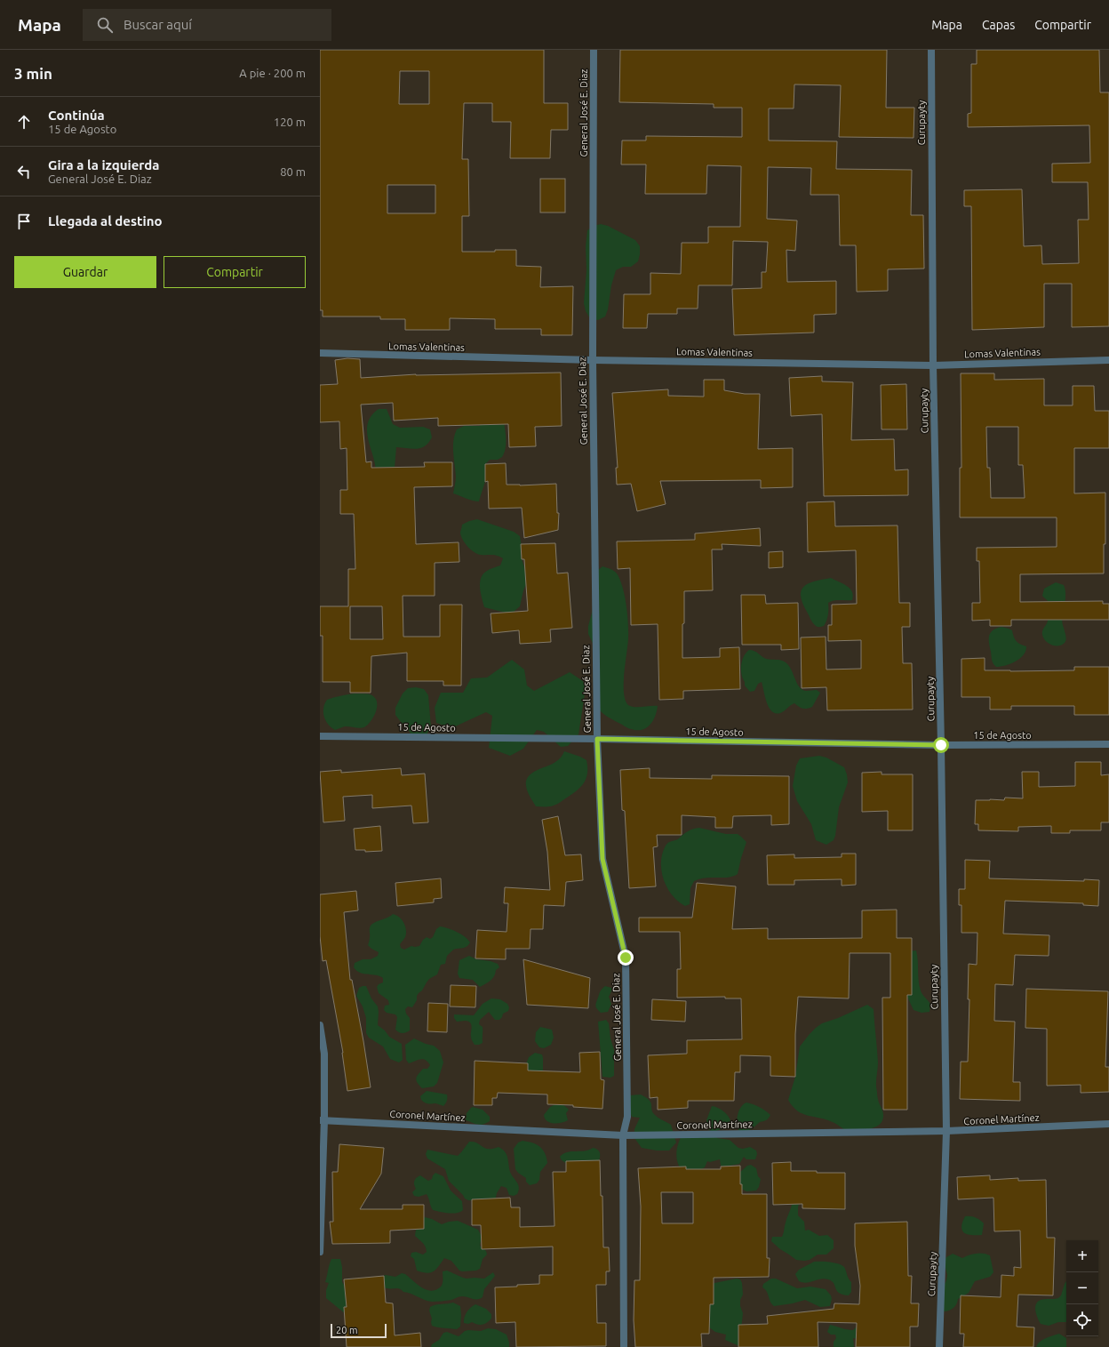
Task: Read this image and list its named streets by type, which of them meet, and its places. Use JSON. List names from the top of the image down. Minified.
{"streets":{"street":["General José E. Diaz","Curupayty","Lomas Valentinas","15 de Agosto","Coronel Martínez"]},"crossings":[["General José E. Diaz","Lomas Valentinas"],["General José E. Diaz","15 de Agosto"],["General José E. Diaz","Coronel Martínez"],["Curupayty","Lomas Valentinas"],["Curupayty","15 de Agosto"],["Curupayty","Coronel Martínez"]],"scale_bar":"20 m","page":{"header":"Mapa","search":"Buscar aquí","nav":["Mapa","Capas","Compartir"],"heading":["3 min","A pie · 200 m"],"list":[["Continúa","15 de Agosto","120 m"],["Gira a la izquierda","General José E. Diaz","80 m"],"Llegada al destino"],"buttons":["Guardar","Compartir"],"map_buttons":["+","−"],"scale":"20 m"}}
